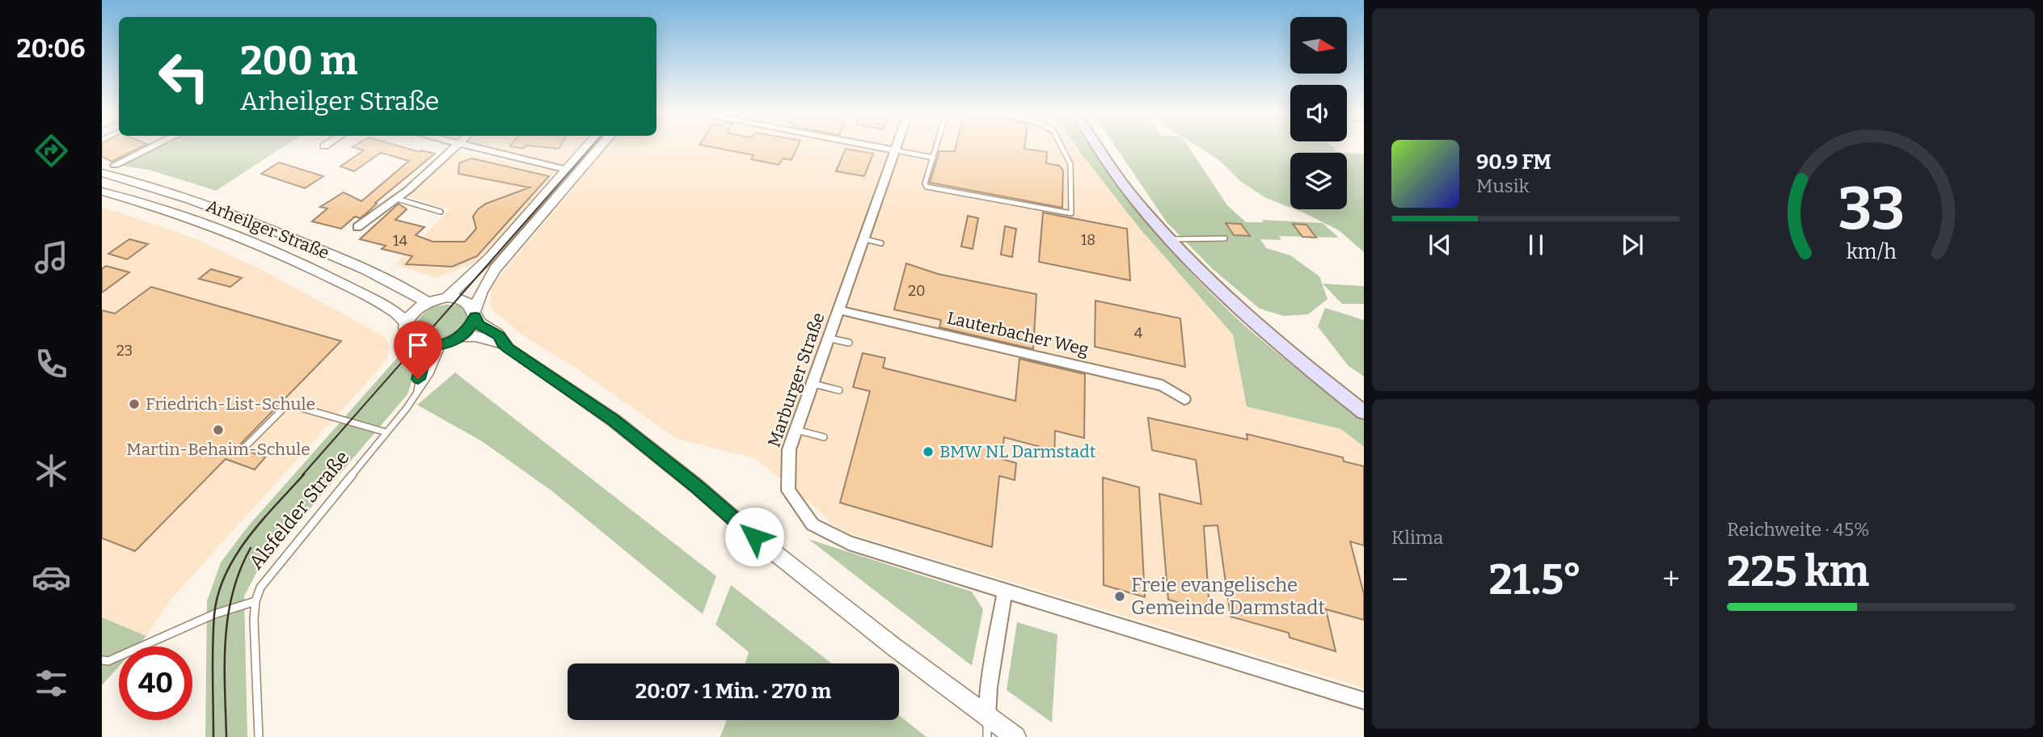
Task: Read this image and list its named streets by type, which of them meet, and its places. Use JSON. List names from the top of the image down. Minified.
{"streets":{"street":["Arheilger Straße","Lauterbacher Weg","Marburger Straße"],"lane":["Alsfelder Straße"]},"crossings":[["Arheilger Straße","Alsfelder Straße"],["Lauterbacher Weg","Marburger Straße"]],"places":["Friedrich-List-Schule","Martin-Behaim-Schule","BMW NL Darmstadt","Freie evangelische Gemeinde Darmstadt"],"house_numbers":["18","14","20","4","23"],"north":"right","page":{"tabs":"20:06","turn":["200 m","Arheilger Straße"],"song":["90.9 FM","Musik"],"tile":["Klima",["Reichweite · 45%","225 km"]],"heat":["−","21.5°","+"],"limit":"40","trip":"20:07 · 1 Min. · 270 m","gauge":["33","km/h"]}}
